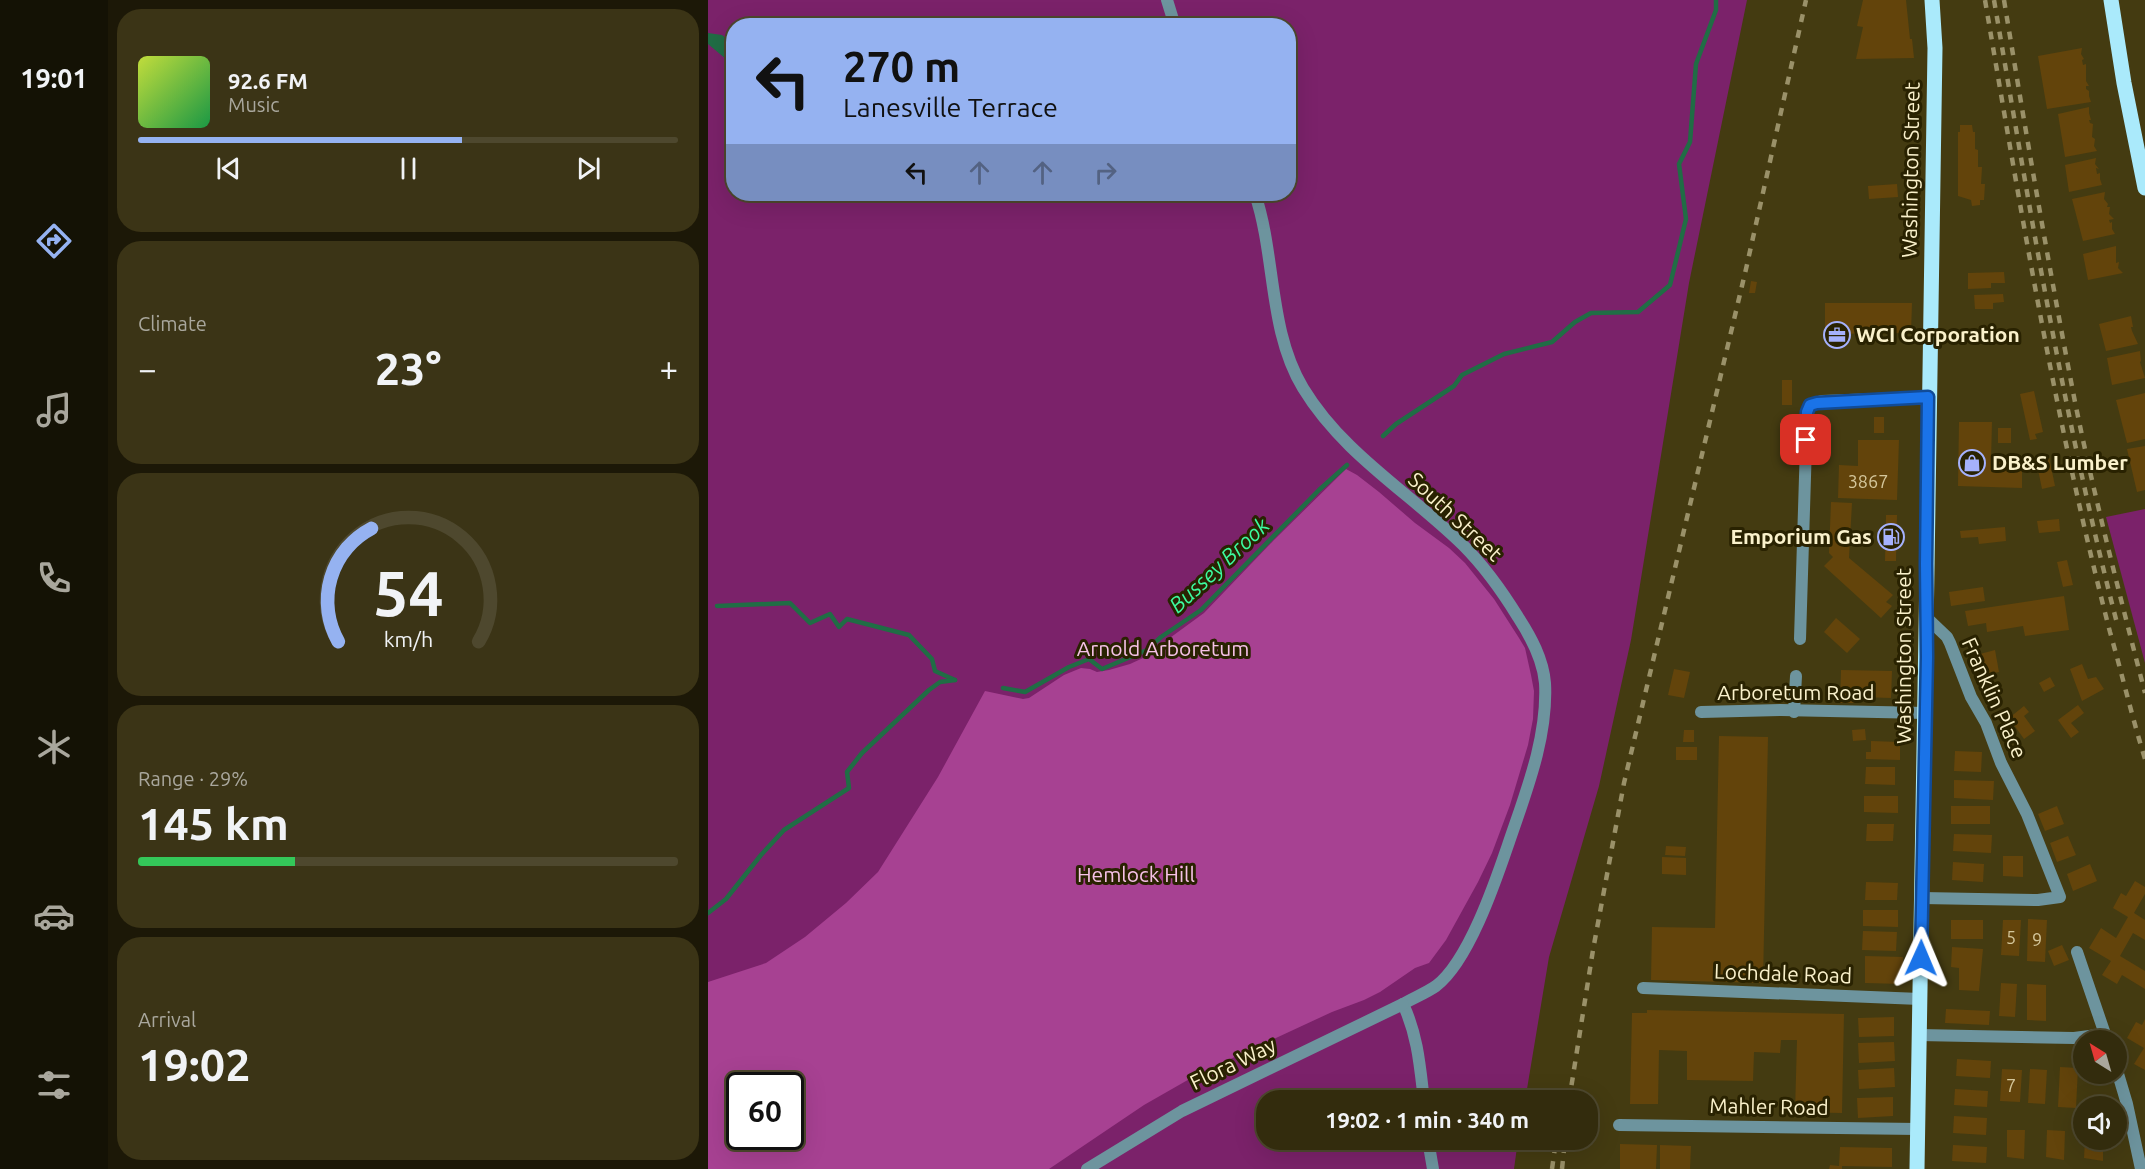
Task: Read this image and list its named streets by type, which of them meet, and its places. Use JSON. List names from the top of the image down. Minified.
{"streets":{"main road":["Washington Street"],"street":["South Street","Arboretum Road","Franklin Place","Lochdale Road","Flora Way","Mahler Road"]},"crossings":[["Washington Street","Arboretum Road"],["Washington Street","Franklin Place"],["Washington Street","Lochdale Road"],["Washington Street","Mahler Road"],["South Street","Flora Way"]],"water":["Bussey Brook"],"parks":["Arnold Arboretum","Hemlock Hill"],"places":{"office":["WCI Corporation"],"shop":["DB&S Lumber"],"fuel station":["Emporium Gas"]},"house_numbers":["3867","5","9","7"],"north":"top left","page":{"tabs":"19:01","turn":["270 m","Lanesville Terrace"],"song":["92.6 FM","Music"],"tile":["Climate",["Range · 29%","145 km"],["Arrival","19:02"]],"heat":["−","23°","+"],"limit":"60","trip":"19:02 · 1 min · 340 m","gauge":["54","km/h"]}}
